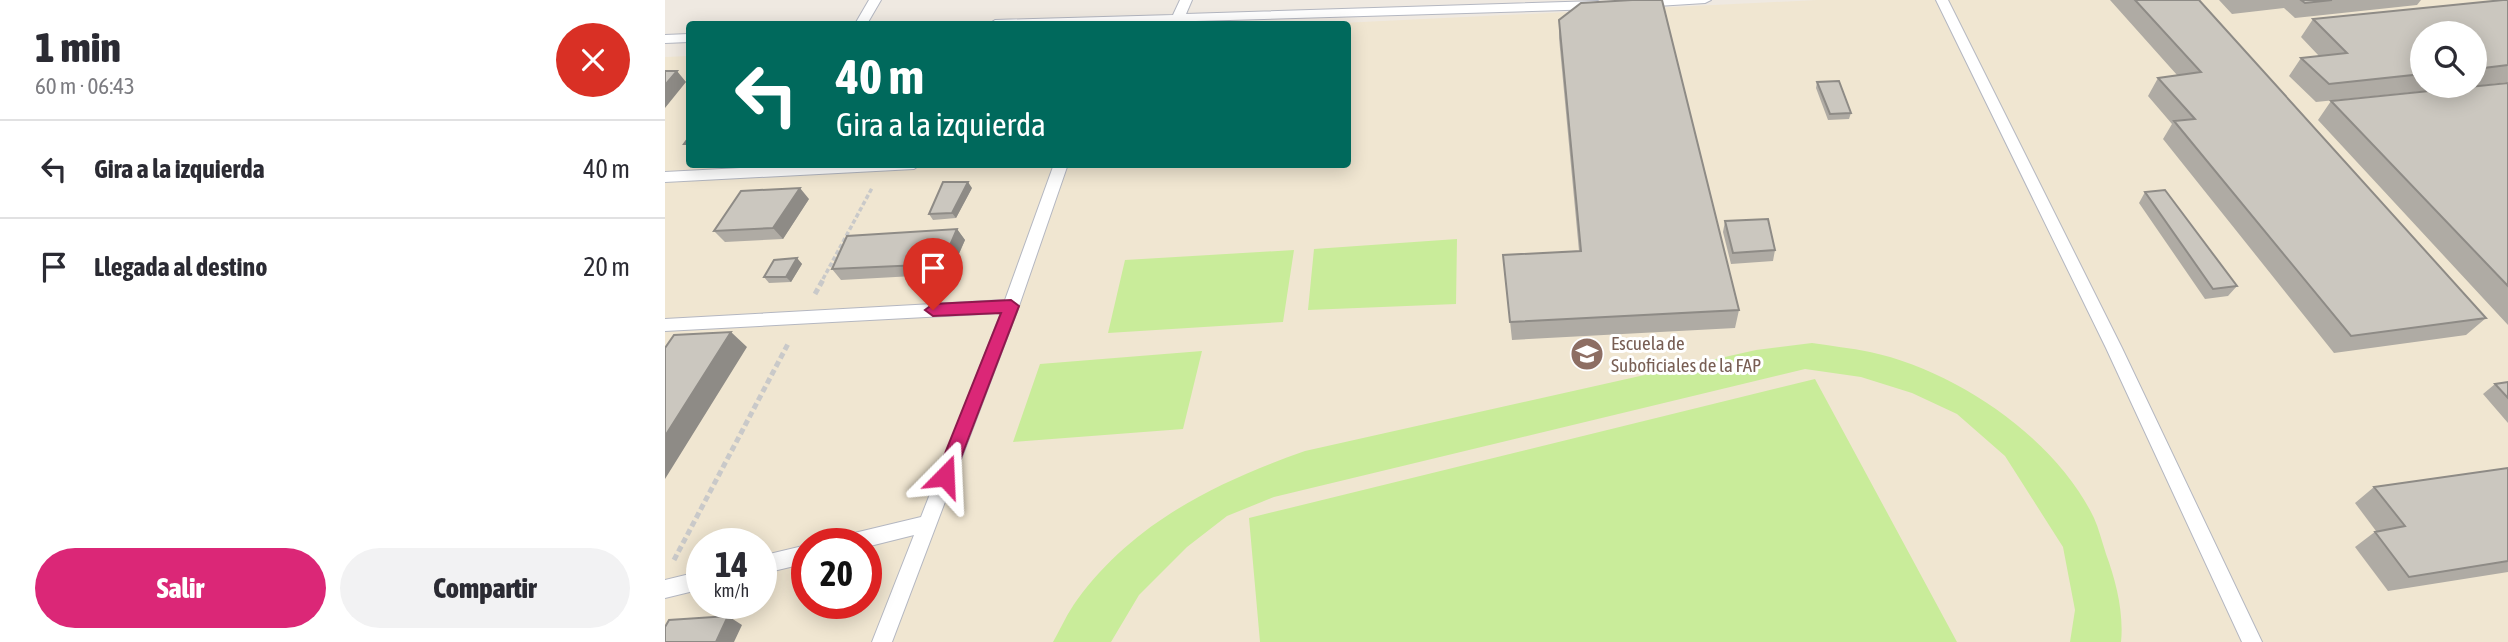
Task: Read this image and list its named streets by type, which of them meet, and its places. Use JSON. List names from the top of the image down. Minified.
{"places":{"school or university":["Escuela de Suboficiales de la FAP"]},"page":{"heading":["1 min","60 m · 06:43"],"turn":["40 m","Gira a la izquierda"],"list":[{"name":"Gira a la izquierda","value":"40 m"},{"name":"Llegada al destino","value":"20 m"}],"speed":"14 km/h","limit":"20","buttons":["Salir","Compartir"]}}
